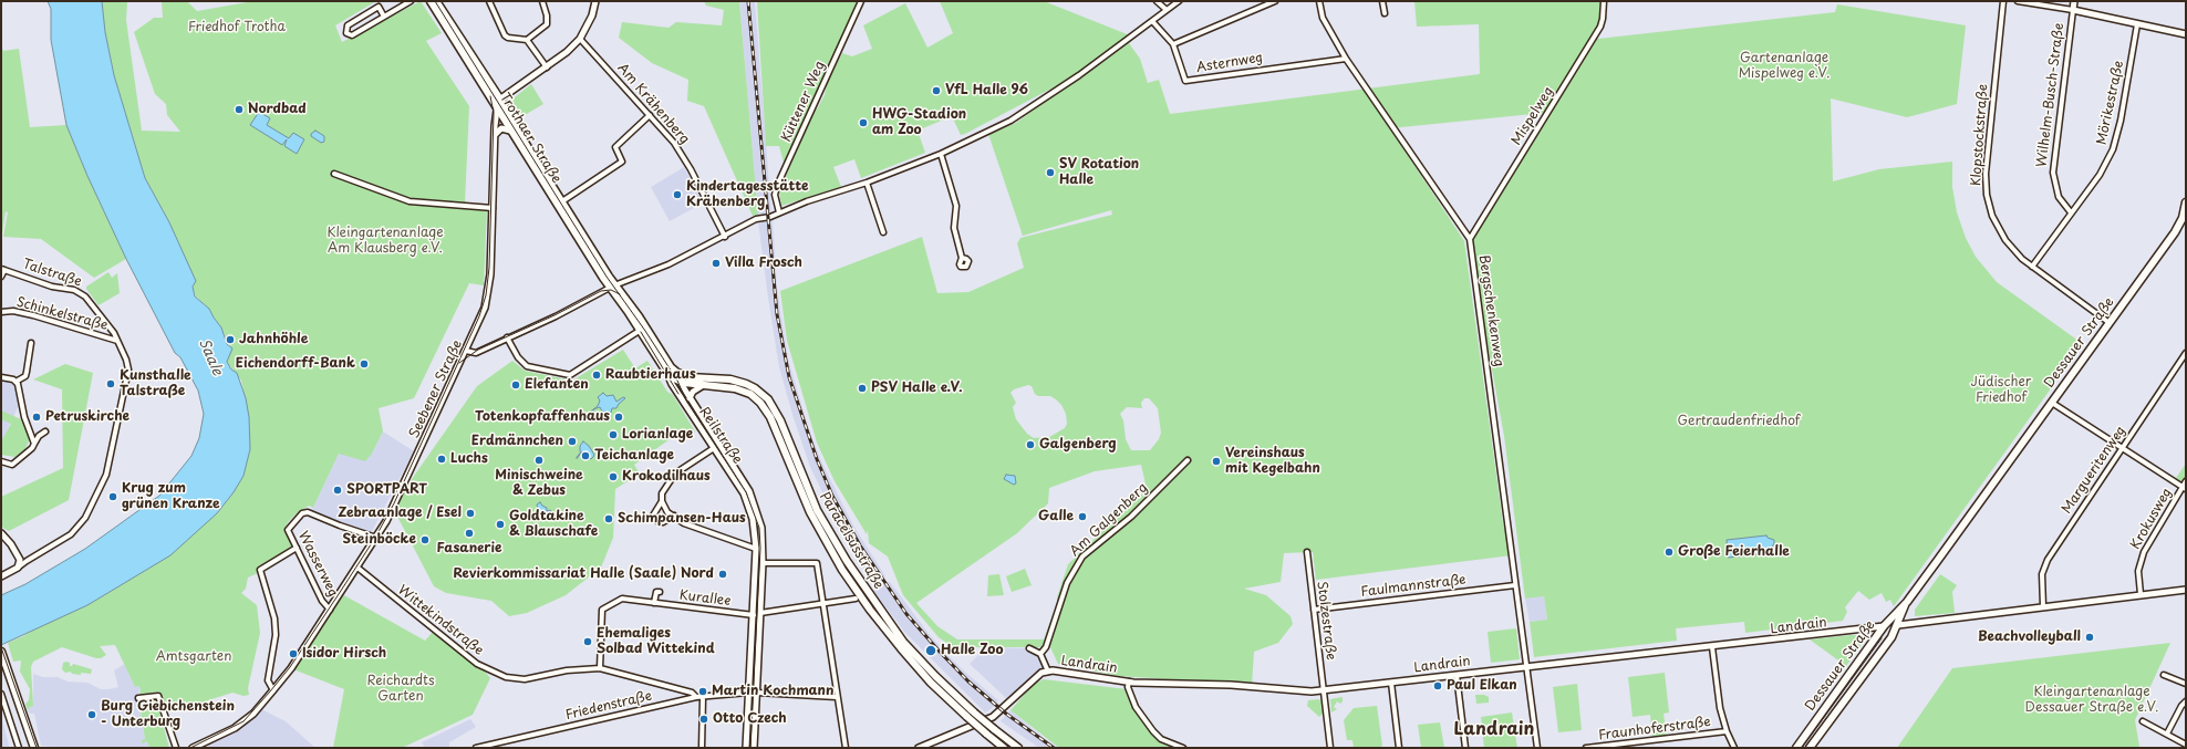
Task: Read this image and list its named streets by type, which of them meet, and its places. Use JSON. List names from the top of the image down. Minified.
{"streets":{"main road":["Trothaer Straße","Dessauer Straße","Reilstraße","Paracelsusstraße"],"street":["Asternweg","Wilhelm-Busch-Straße","Küttener Weg","Mörikestraße","Am Krähenberg","Mispelweg","Klopstockstraße","Talstraße","Bergschenkenweg","Schinkelstraße","Seebener Straße","Margueritenweg","Krokusweg","Am Galgenberg","Wasserweg","Faulmannstraße","Kurallee","Wittekindstraße","Stolzestraße","Landrain","Friedenstraße","Fraunhoferstraße"]},"crossings":[["Asternweg","Bergschenkenweg"],["Wilhelm-Busch-Straße","Mörikestraße"],["Mörikestraße","Klopstockstraße"],["Mispelweg","Bergschenkenweg"],["Klopstockstraße","Dessauer Straße"],["Trothaer Straße","Seebener Straße"],["Trothaer Straße","Reilstraße"],["Talstraße","Schinkelstraße"],["Bergschenkenweg","Faulmannstraße"],["Bergschenkenweg","Landrain"],["Dessauer Straße","Landrain"],["Seebener Straße","Wasserweg"],["Seebener Straße","Wittekindstraße"],["Reilstraße","Paracelsusstraße"],["Reilstraße","Kurallee"],["Reilstraße","Friedenstraße"],["Faulmannstraße","Stolzestraße"],["Kurallee","Wittekindstraße"],["Wittekindstraße","Friedenstraße"],["Stolzestraße","Landrain"]],"districts":["Landrain"],"water":["Saale"],"parks":["Friedhof Trotha","Gartenanlage Mispelweg e.V.","Kleingartenanlage Am Klausberg e.V.","Jüdischer Friedhof","Gertraudenfriedhof","Amtsgarten","Reichardts Garten","Kleingartenanlage Dessauer Straße e.V."],"places":["VfL Halle 96","Nordbad","HWG-Stadion am Zoo","SV Rotation Halle","Kindertagesstätte Krähenberg","Villa Frosch","Jahnhöhle","Eichendorff-Bank","Raubtierhaus","Kunsthalle Talstraße","Elefanten","PSV Halle e.V.","Petruskirche","Totenkopfaffenhaus","Lorianlage","Erdmännchen","Galgenberg","Teichanlage","Luchs","Minischweine & Zebus","Vereinshaus mit Kegelbahn","Krokodilhaus","SPORTPART","Krug zum grünen Kranze","Zebraanlage / Esel","Galle","Schimpansen-Haus","Goldtakine & Blauschafe","Fasanerie","Steinböcke","Große Feierhalle","Revierkommissariat Halle (Saale) Nord","Beachvolleyball","Ehemaliges Solbad Wittekind","Halle Zoo","Isidor Hirsch","Paul Elkan","Martin Kochmann","Burg Giebichenstein - Unterburg","Otto Czech"]}
